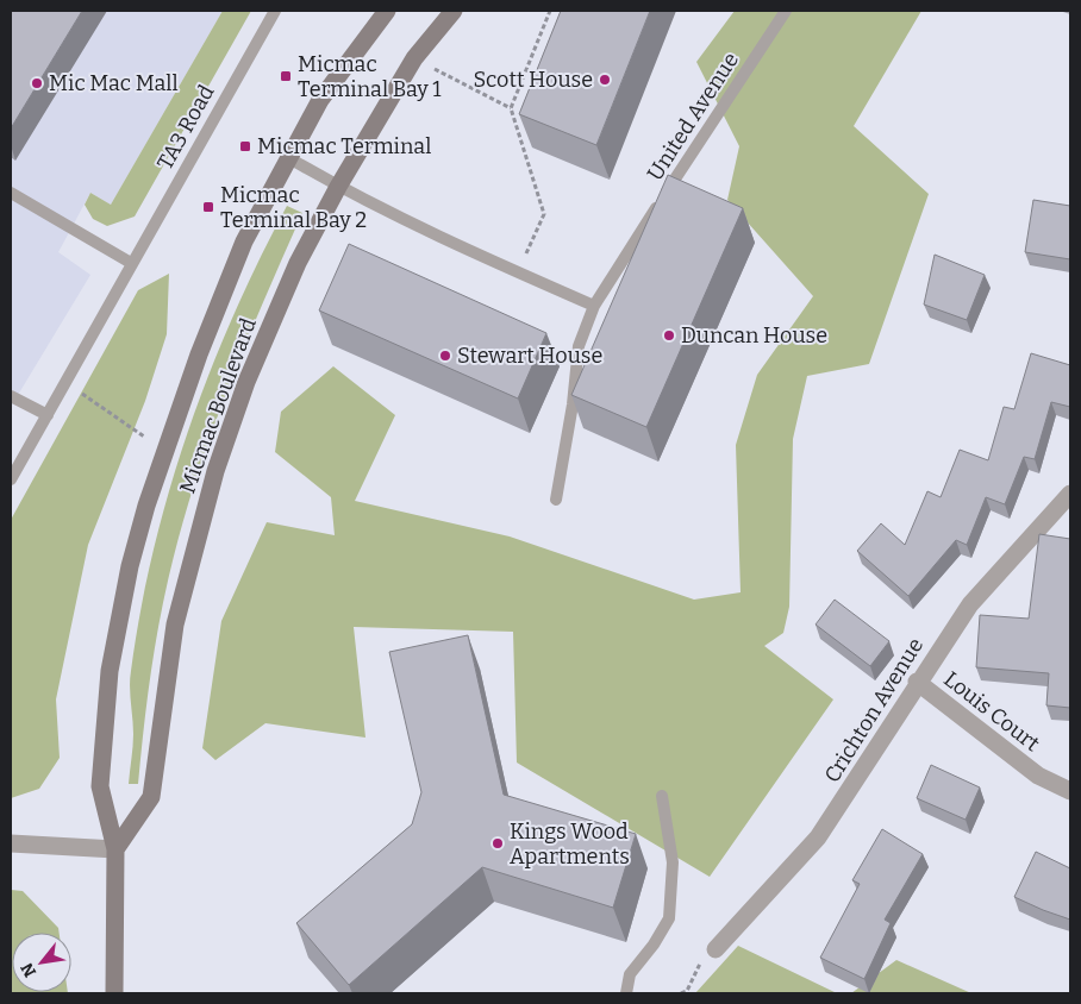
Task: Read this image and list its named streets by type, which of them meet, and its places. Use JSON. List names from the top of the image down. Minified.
{"streets":{"street":["Micmac Boulevard","Crichton Avenue","Louis Court"],"lane":["United Avenue","TA3 Road"]},"crossings":[["Crichton Avenue","Louis Court"]],"places":{"transit":["Micmac Terminal Bay 1","Micmac Terminal","Micmac Terminal Bay 2"],"other":["Scott House","Mic Mac Mall","Duncan House","Stewart House","Kings Wood Apartments"]},"north":"bottom left"}
